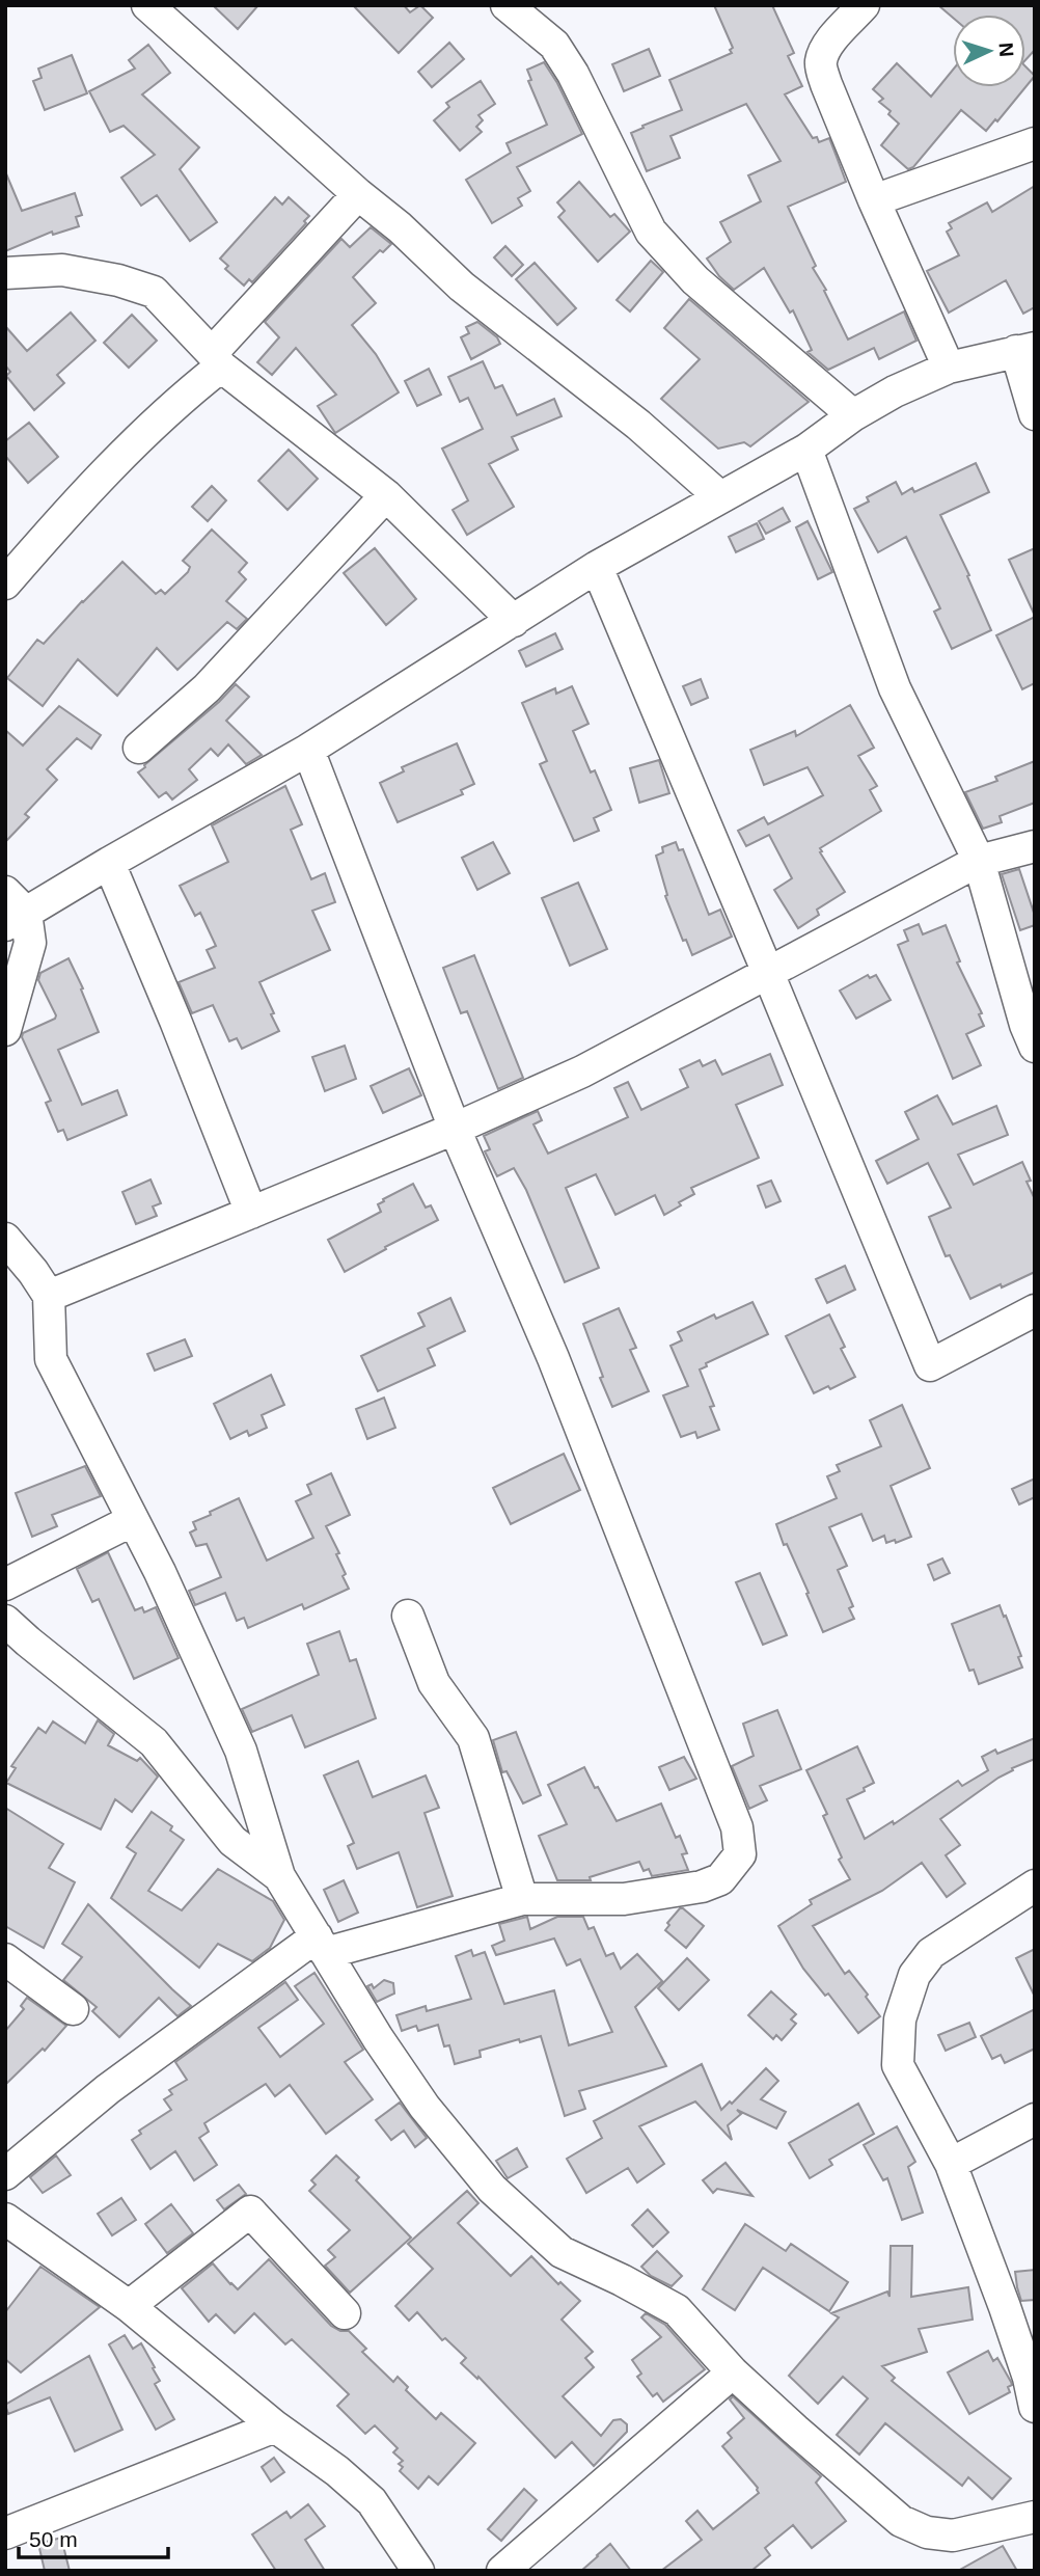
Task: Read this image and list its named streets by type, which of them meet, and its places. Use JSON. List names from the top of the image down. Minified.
{"scale_bar":"50 m","north":"right"}
